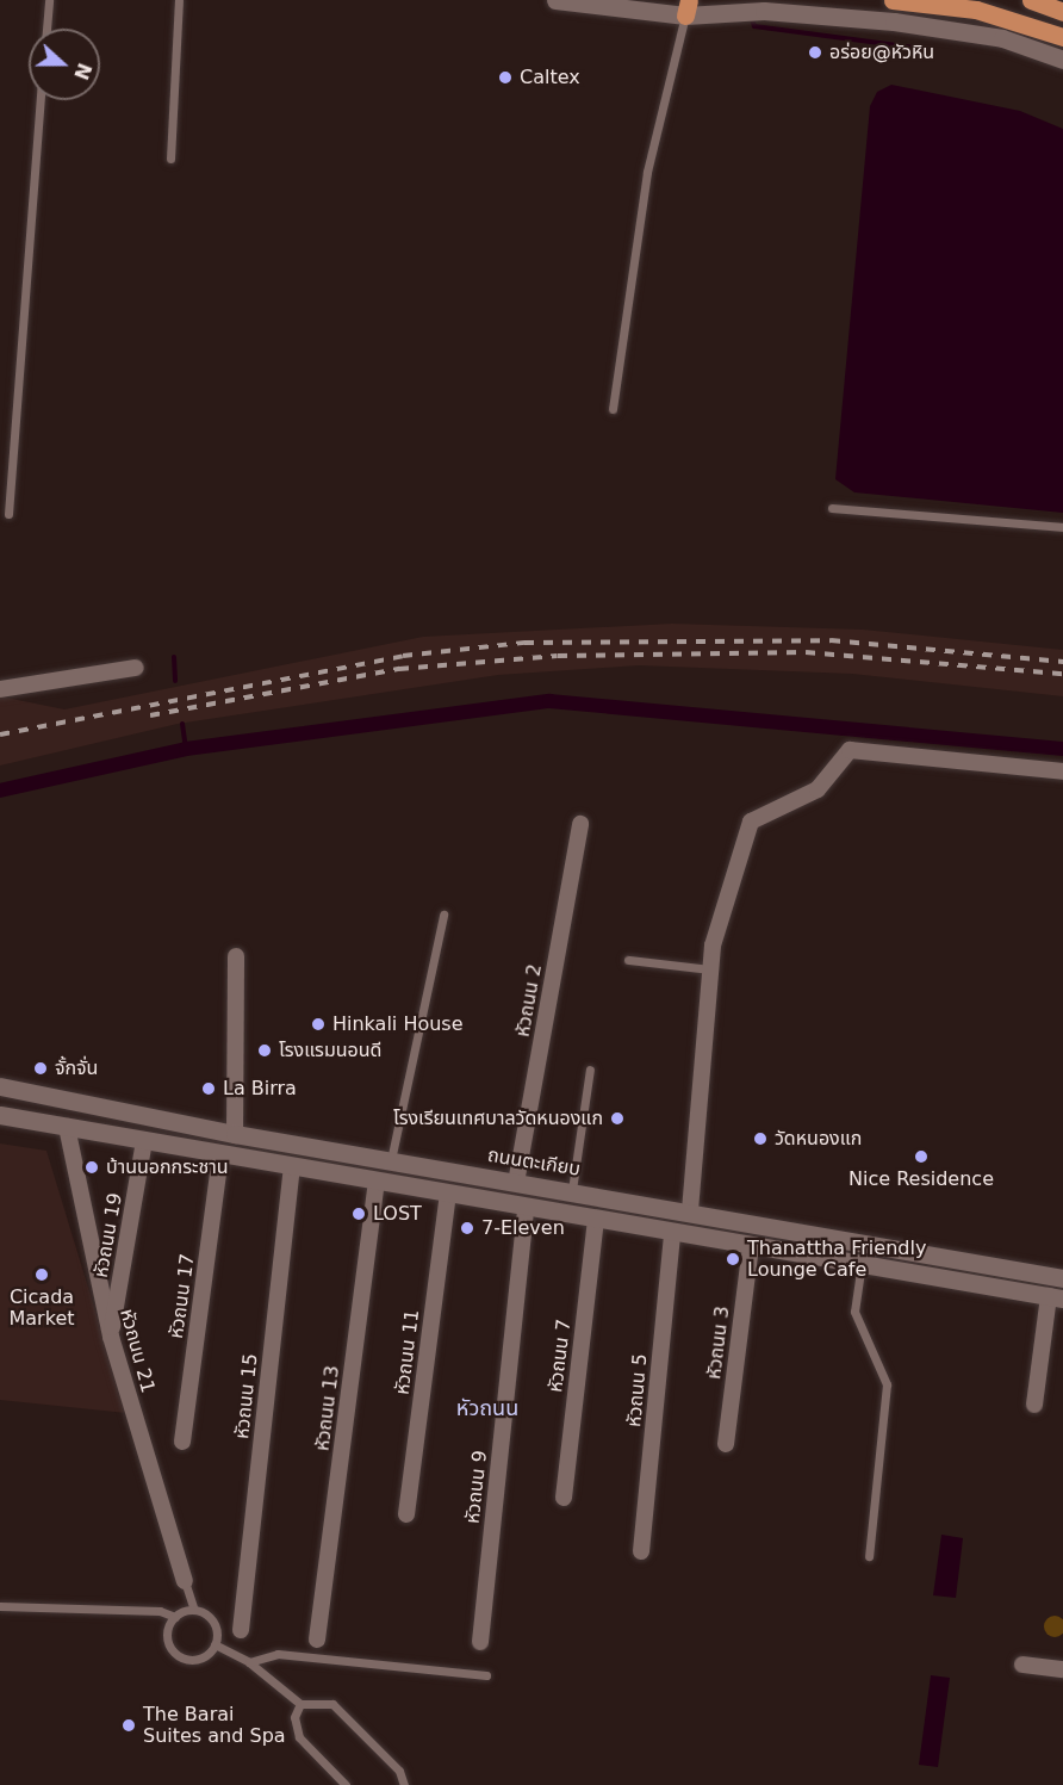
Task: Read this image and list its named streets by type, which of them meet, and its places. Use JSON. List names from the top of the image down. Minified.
{"streets":{"street":["หัวถนน 2","ถนนตะเกียบ","หัวถนน 19","หัวถนน 17","หัวถนน 3","หัวถนน 21","หัวถนน 11","หัวถนน 7","หัวถนน 5","หัวถนน 15","หัวถนน 13","หัวถนน 9"]},"crossings":[["หัวถนน 2","ถนนตะเกียบ"],["หัวถนน 19","หัวถนน 21"]],"districts":["หัวถนน"],"places":["อร่อย@หัวหิน","Caltex","Hinkali House","โรงแรมนอนดี","จั้กจั่น","La Birra","โรงเรียนเทศบาลวัดหนองแก","วัดหนองแก","Nice Residence","บ้านนอกกระชาน","LOST","7-Eleven","Thanattha Friendly Lounge Cafe","Cicada Market","The Barai Suites and Spa"],"north":"right"}
